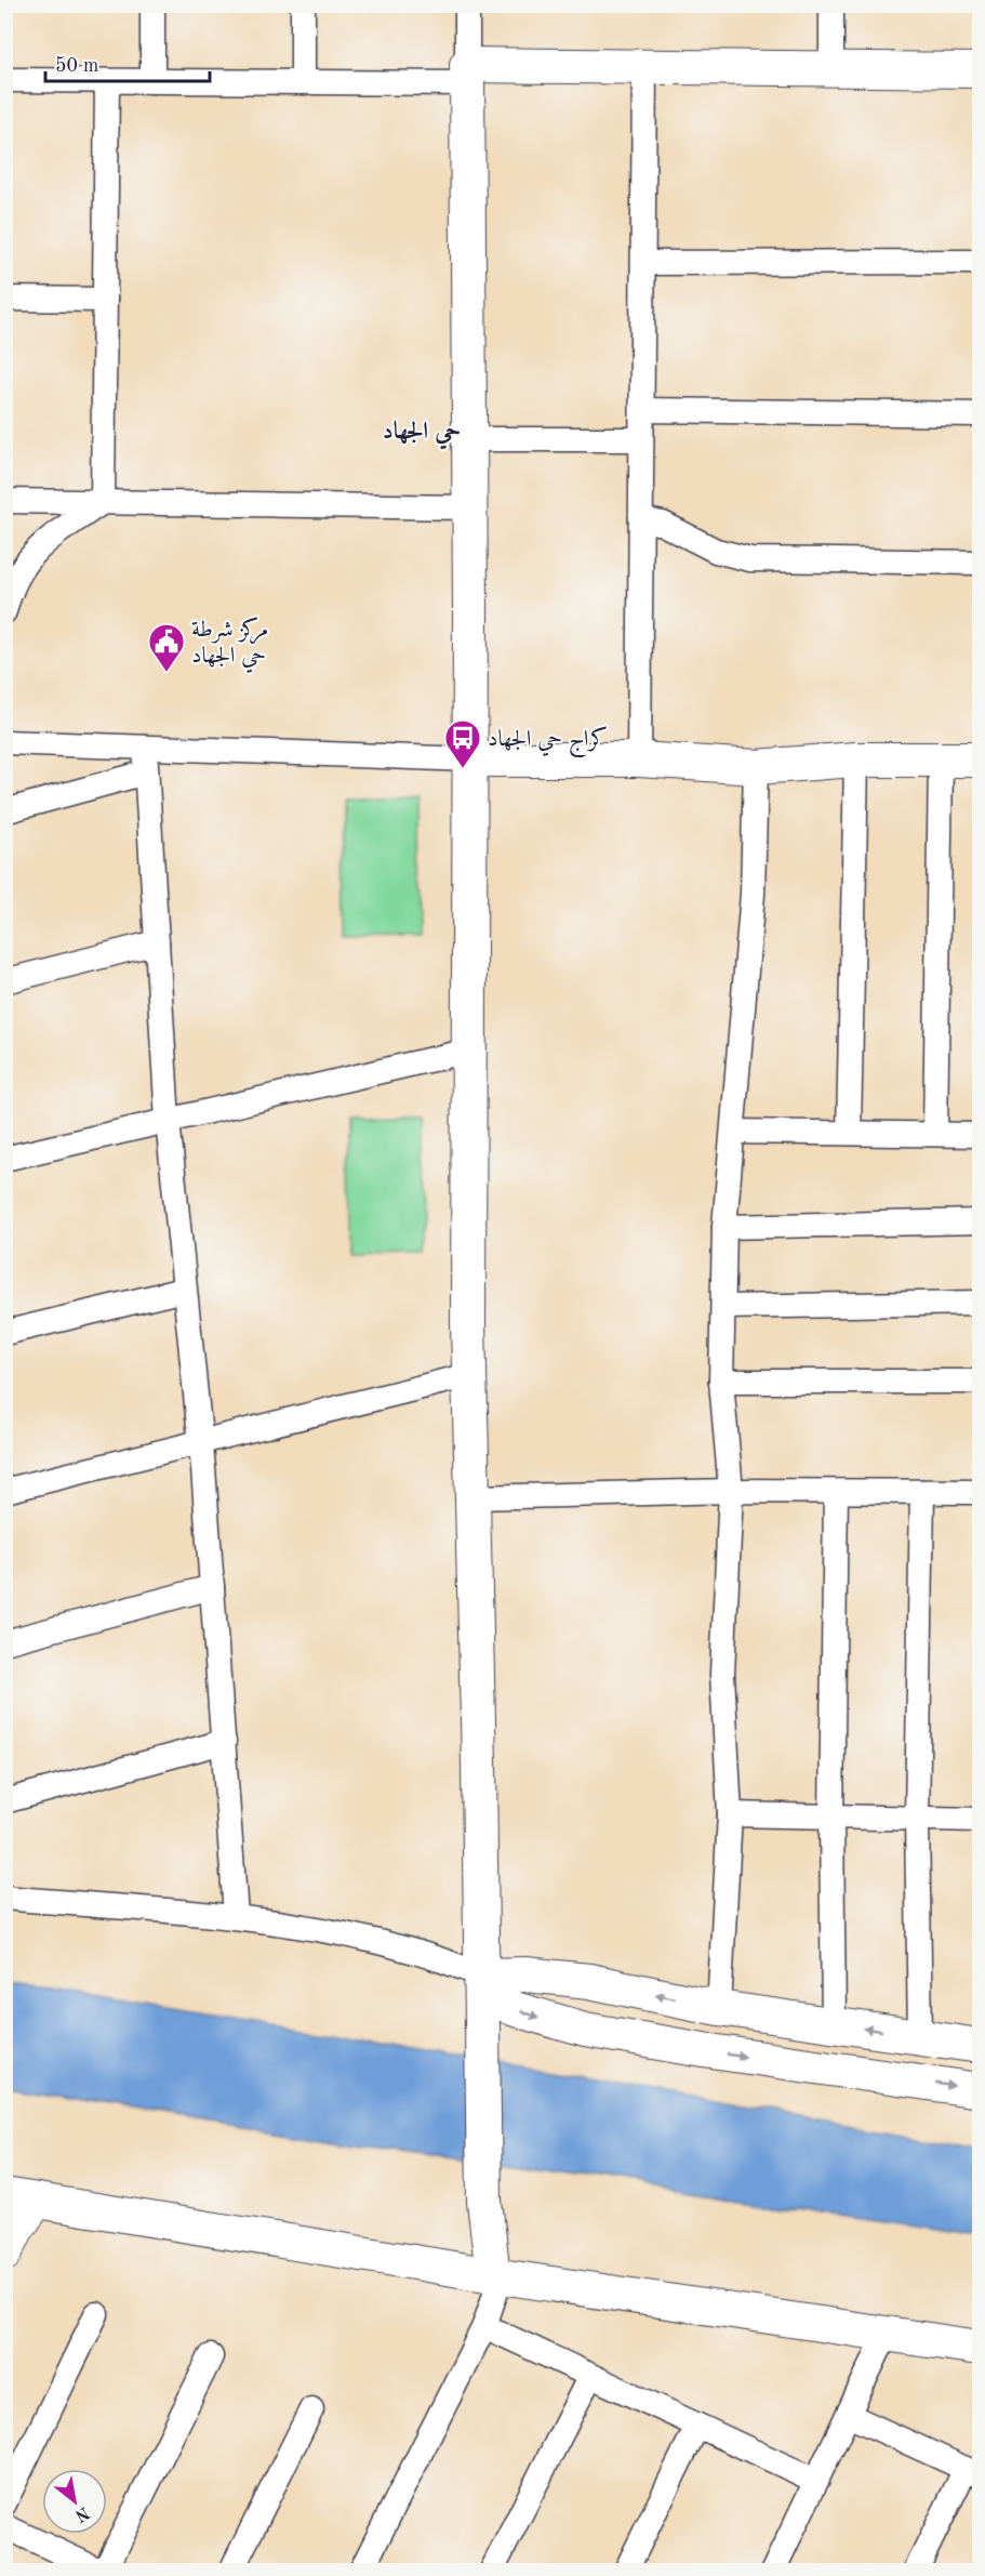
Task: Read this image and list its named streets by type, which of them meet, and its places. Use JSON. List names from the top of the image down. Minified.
{"districts":["حي الجهاد"],"places":{"public building":["مركز شرطة حي الجهاد"],"bus stop":["كراج حي الجهاد"]},"scale_bar":"50 m","north":"bottom right"}
